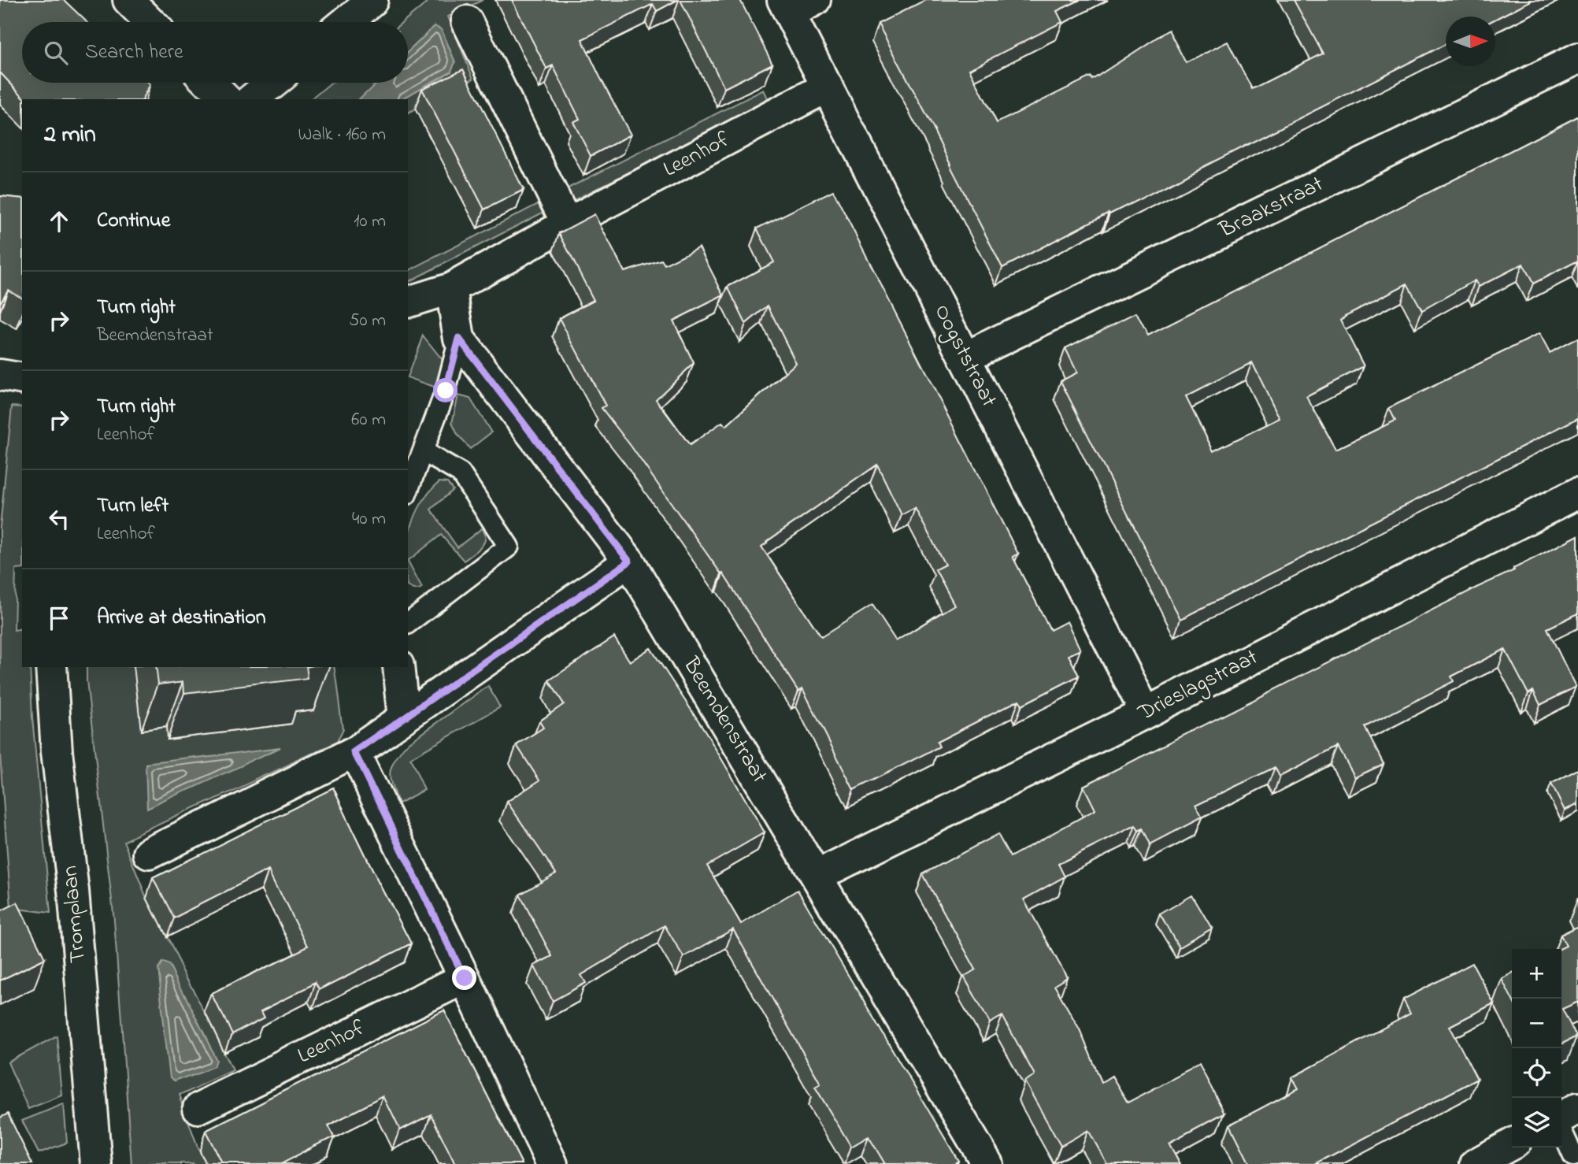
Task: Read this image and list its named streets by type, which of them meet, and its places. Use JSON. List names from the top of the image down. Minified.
{"streets":{"street":["Leenhof","Braakstraat","Oogststraat","Drieslagstraat","Beemdenstraat","Tromplaan"]},"crossings":[["Leenhof","Oogststraat"],["Leenhof","Beemdenstraat"],["Braakstraat","Oogststraat"],["Oogststraat","Drieslagstraat"],["Drieslagstraat","Beemdenstraat"]],"north":"right","page":{"search":"Search here","heading":["2 min","Walk · 160 m"],"list":[["Continue","10 m"],["Turn right","Beemdenstraat","50 m"],["Turn right","Leenhof","60 m"],["Turn left","Leenhof","40 m"],"Arrive at destination"],"map_buttons":["+","−"]}}
